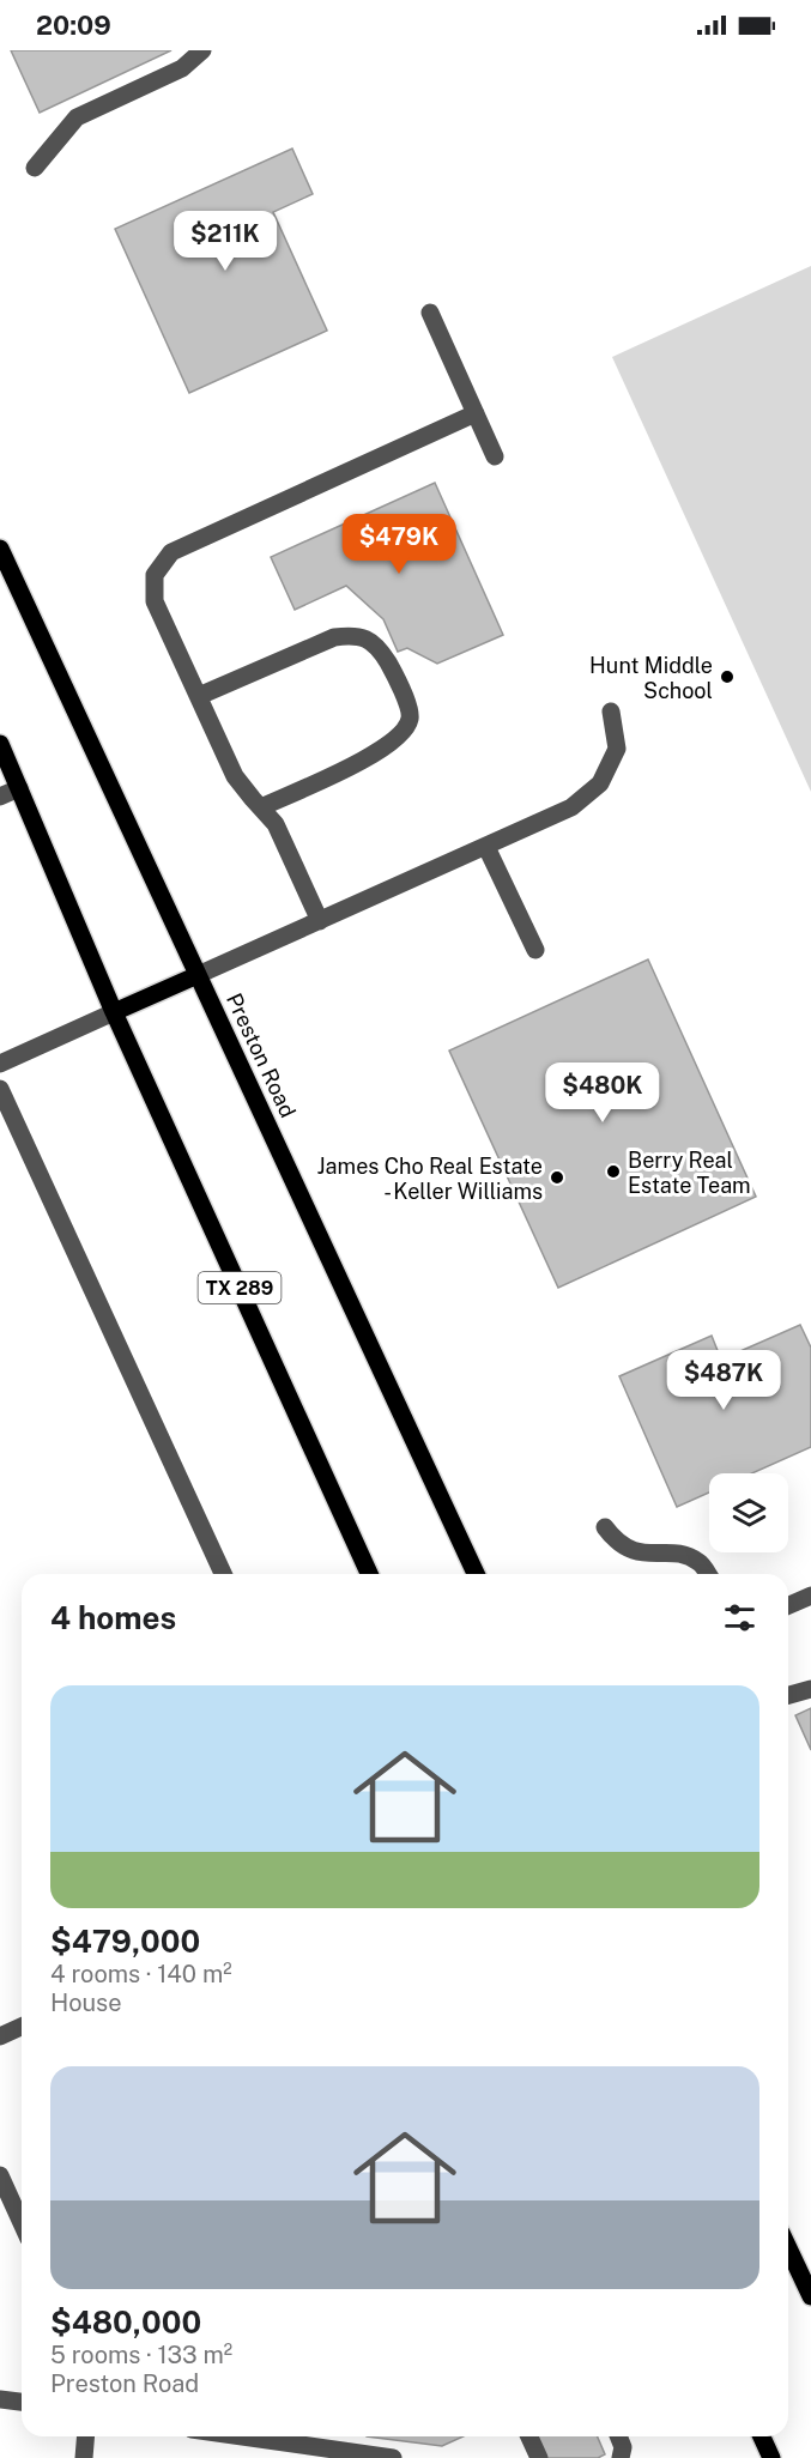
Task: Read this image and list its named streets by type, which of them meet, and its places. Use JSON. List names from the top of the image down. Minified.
{"streets":{"main road":["Preston Road","TX 289"]},"places":["Hunt Middle School","Berry Real Estate Team","James Cho Real Estate - Keller Williams"],"page":{"status":"20:09","price":["$211K","$479K","$480K","$487K"],"heading":"4 homes","list":[{"name":"$479,000","note":"4 rooms · 140 m² · House"},{"name":"$480,000","note":"5 rooms · 133 m² · Preston Road"}]}}
